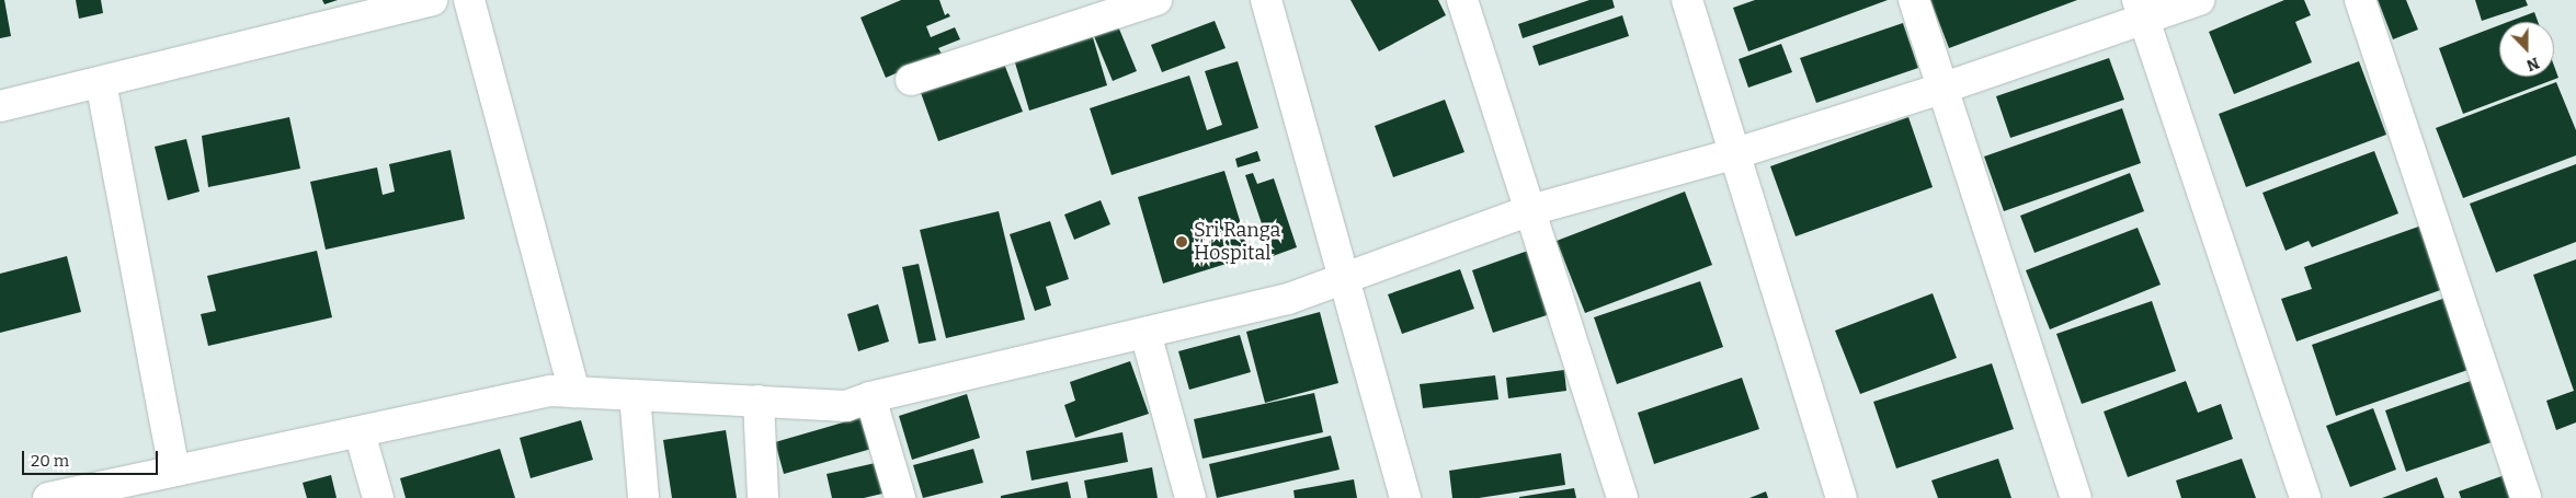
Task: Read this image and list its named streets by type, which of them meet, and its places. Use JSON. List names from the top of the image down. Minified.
{"places":["Sri Ranga Hospital"],"scale_bar":"20 m","north":"bottom"}
